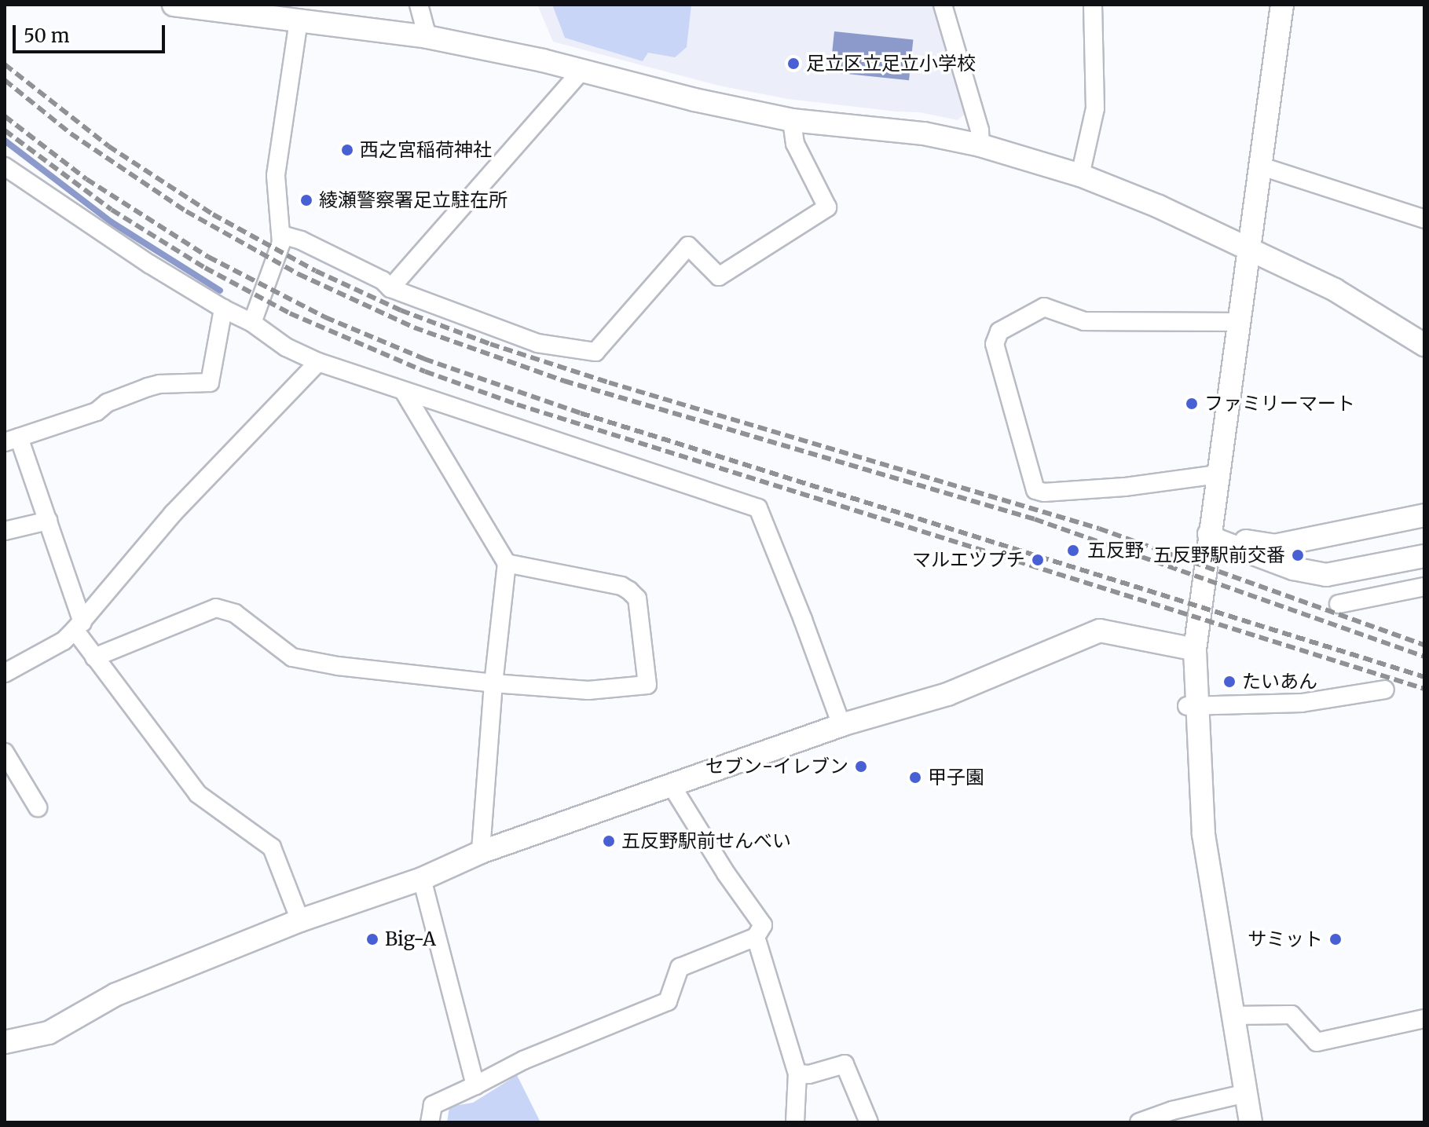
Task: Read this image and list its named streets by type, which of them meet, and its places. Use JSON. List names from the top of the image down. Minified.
{"places":["足立区立足立小学校","西之宮稲荷神社","綾瀬警察署足立駐在所","ファミリーマート","五反野","五反野駅前交番","マルエツプチ","たいあん","セブン-イレブン","甲子園","五反野駅前せんべい","Big-A","サミット"],"scale_bar":"50 m"}
